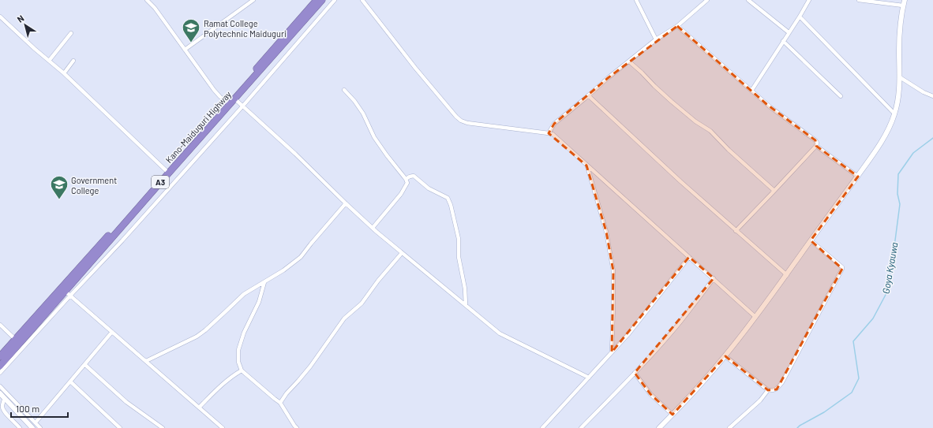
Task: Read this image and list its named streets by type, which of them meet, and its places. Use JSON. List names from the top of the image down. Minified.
{"streets":{"highway":["Kano-Maiduguri Highway","A3"]},"water":["Goya Kyauwa"],"places":{"school or university":["Ramat College Polytechnic Maiduguri","Government College"]},"scale_bar":"100 m","north":"top left"}
